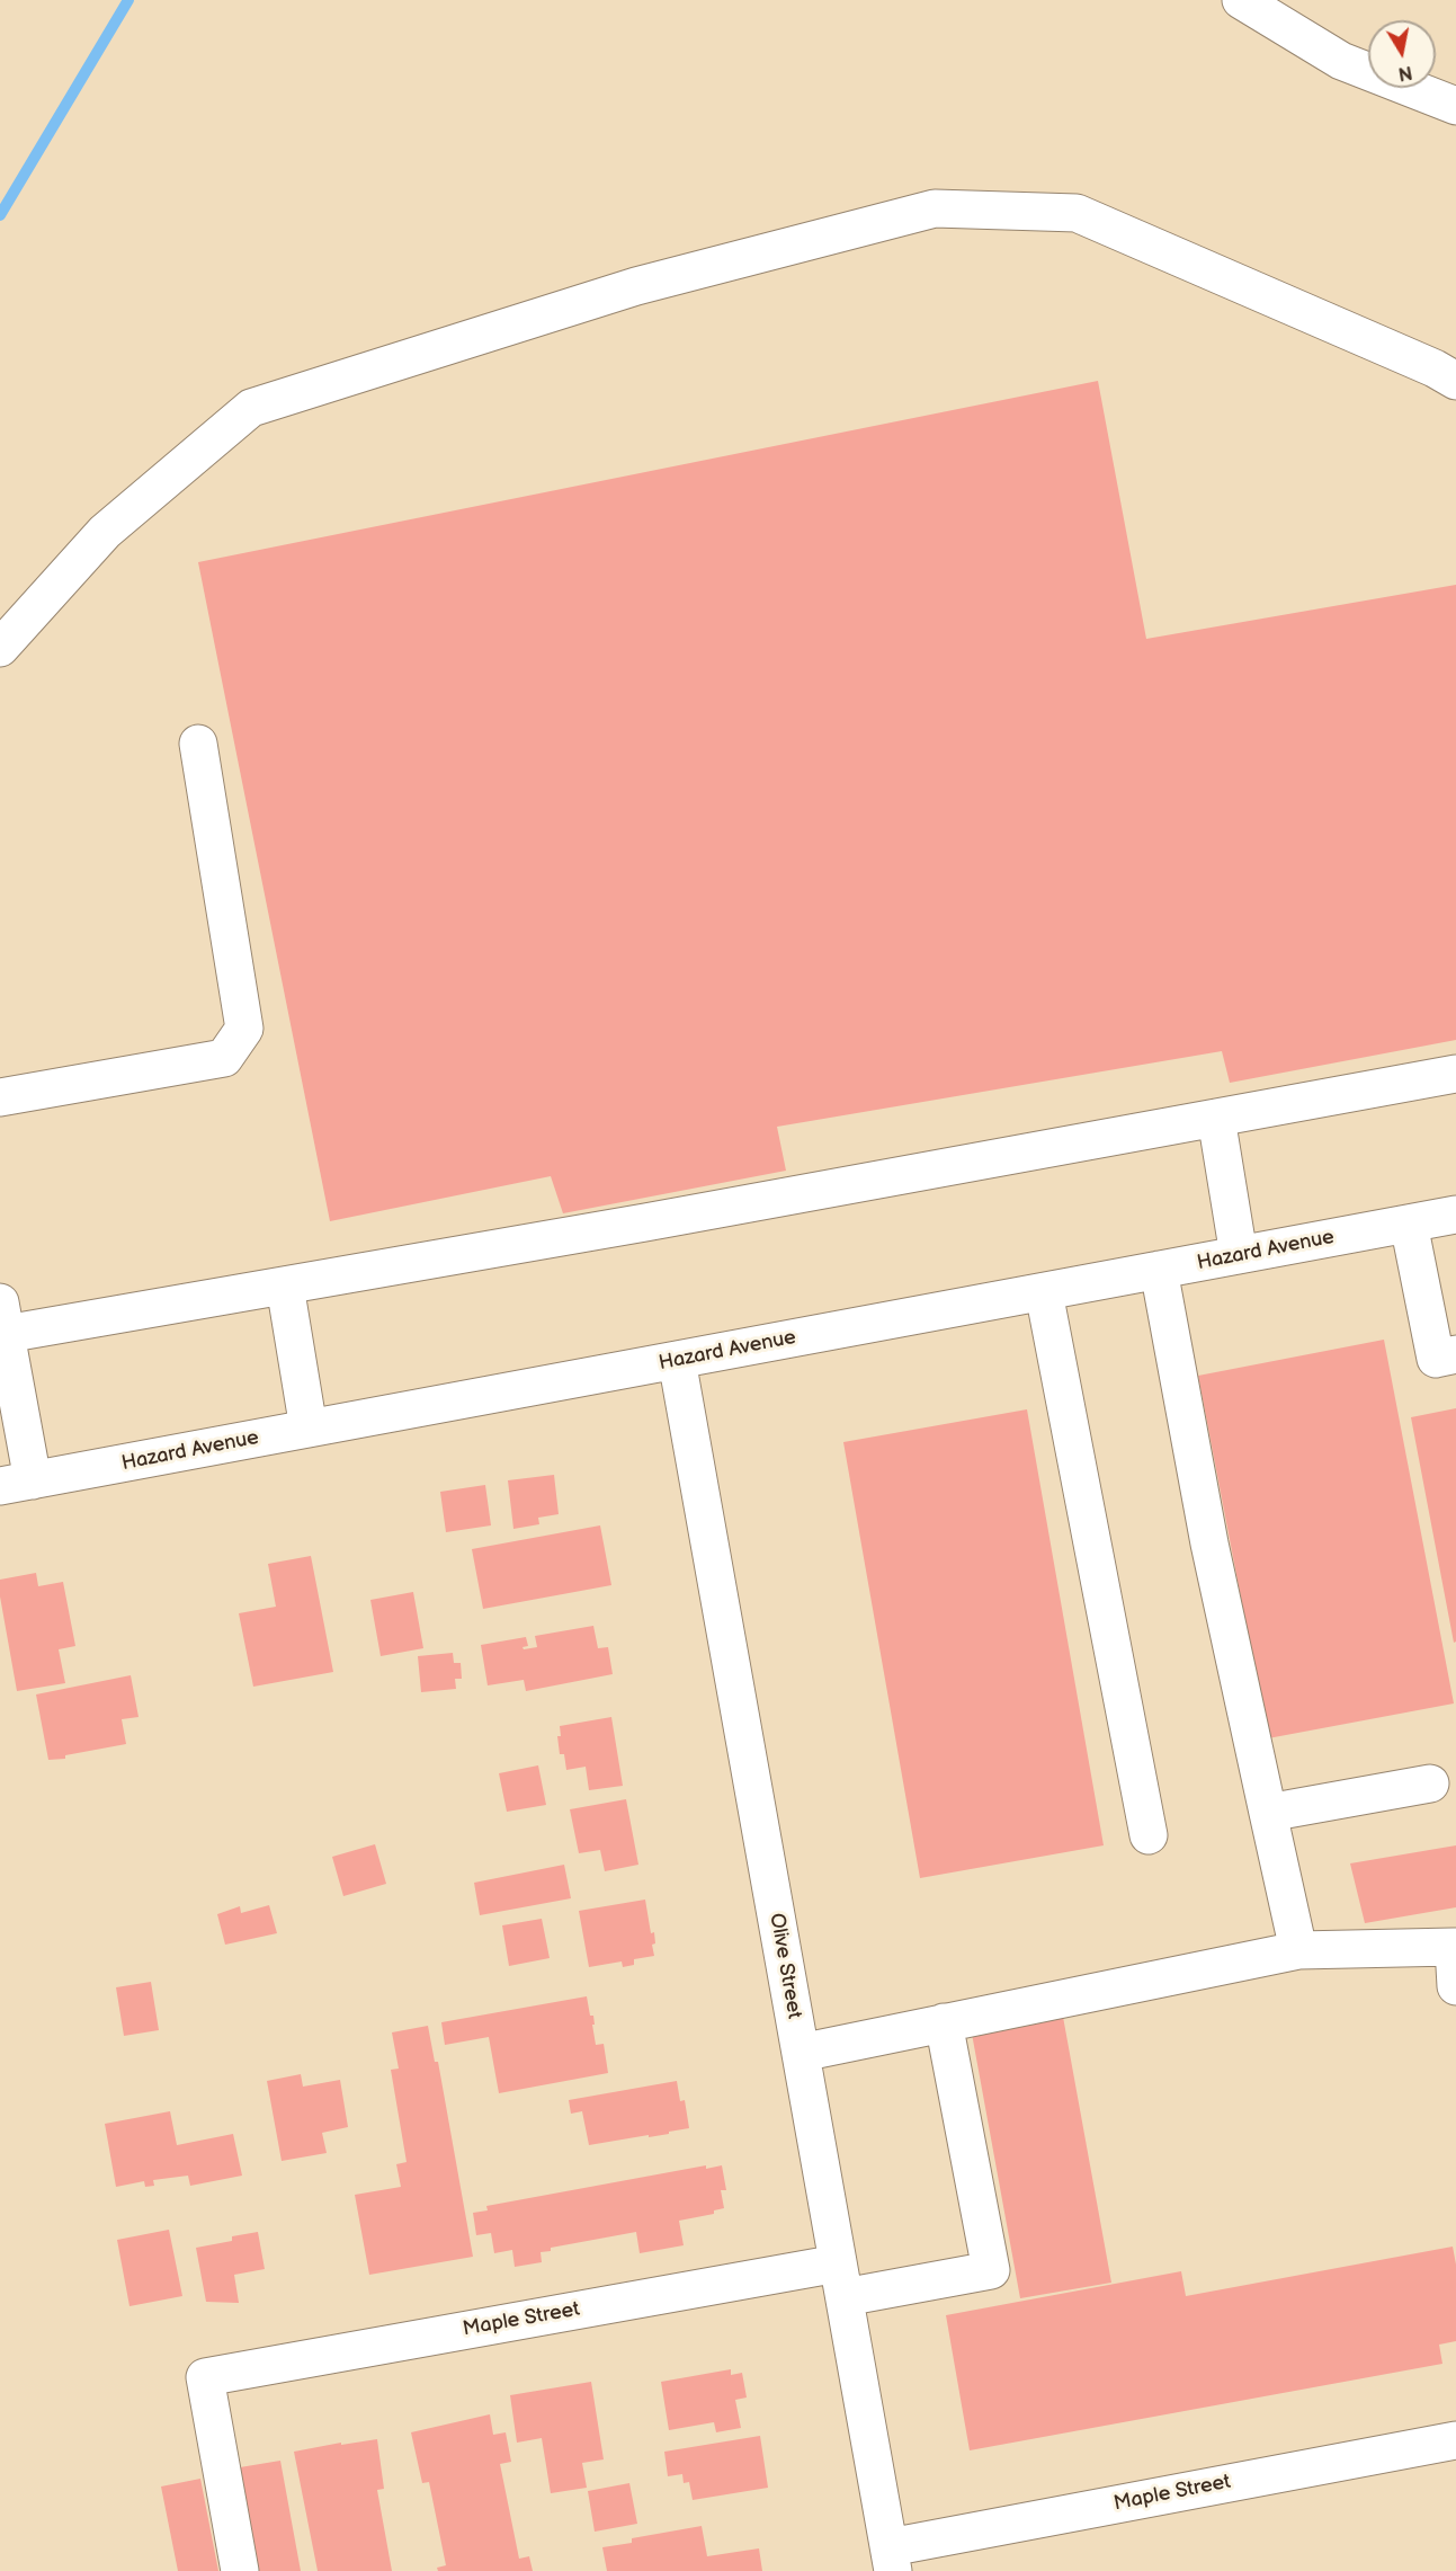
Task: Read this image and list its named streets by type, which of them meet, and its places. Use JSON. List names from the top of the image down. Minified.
{"streets":{"street":["Hazard Avenue","Olive Street","Maple Street"]},"crossings":[["Hazard Avenue","Olive Street"],["Olive Street","Maple Street"]],"north":"bottom"}
